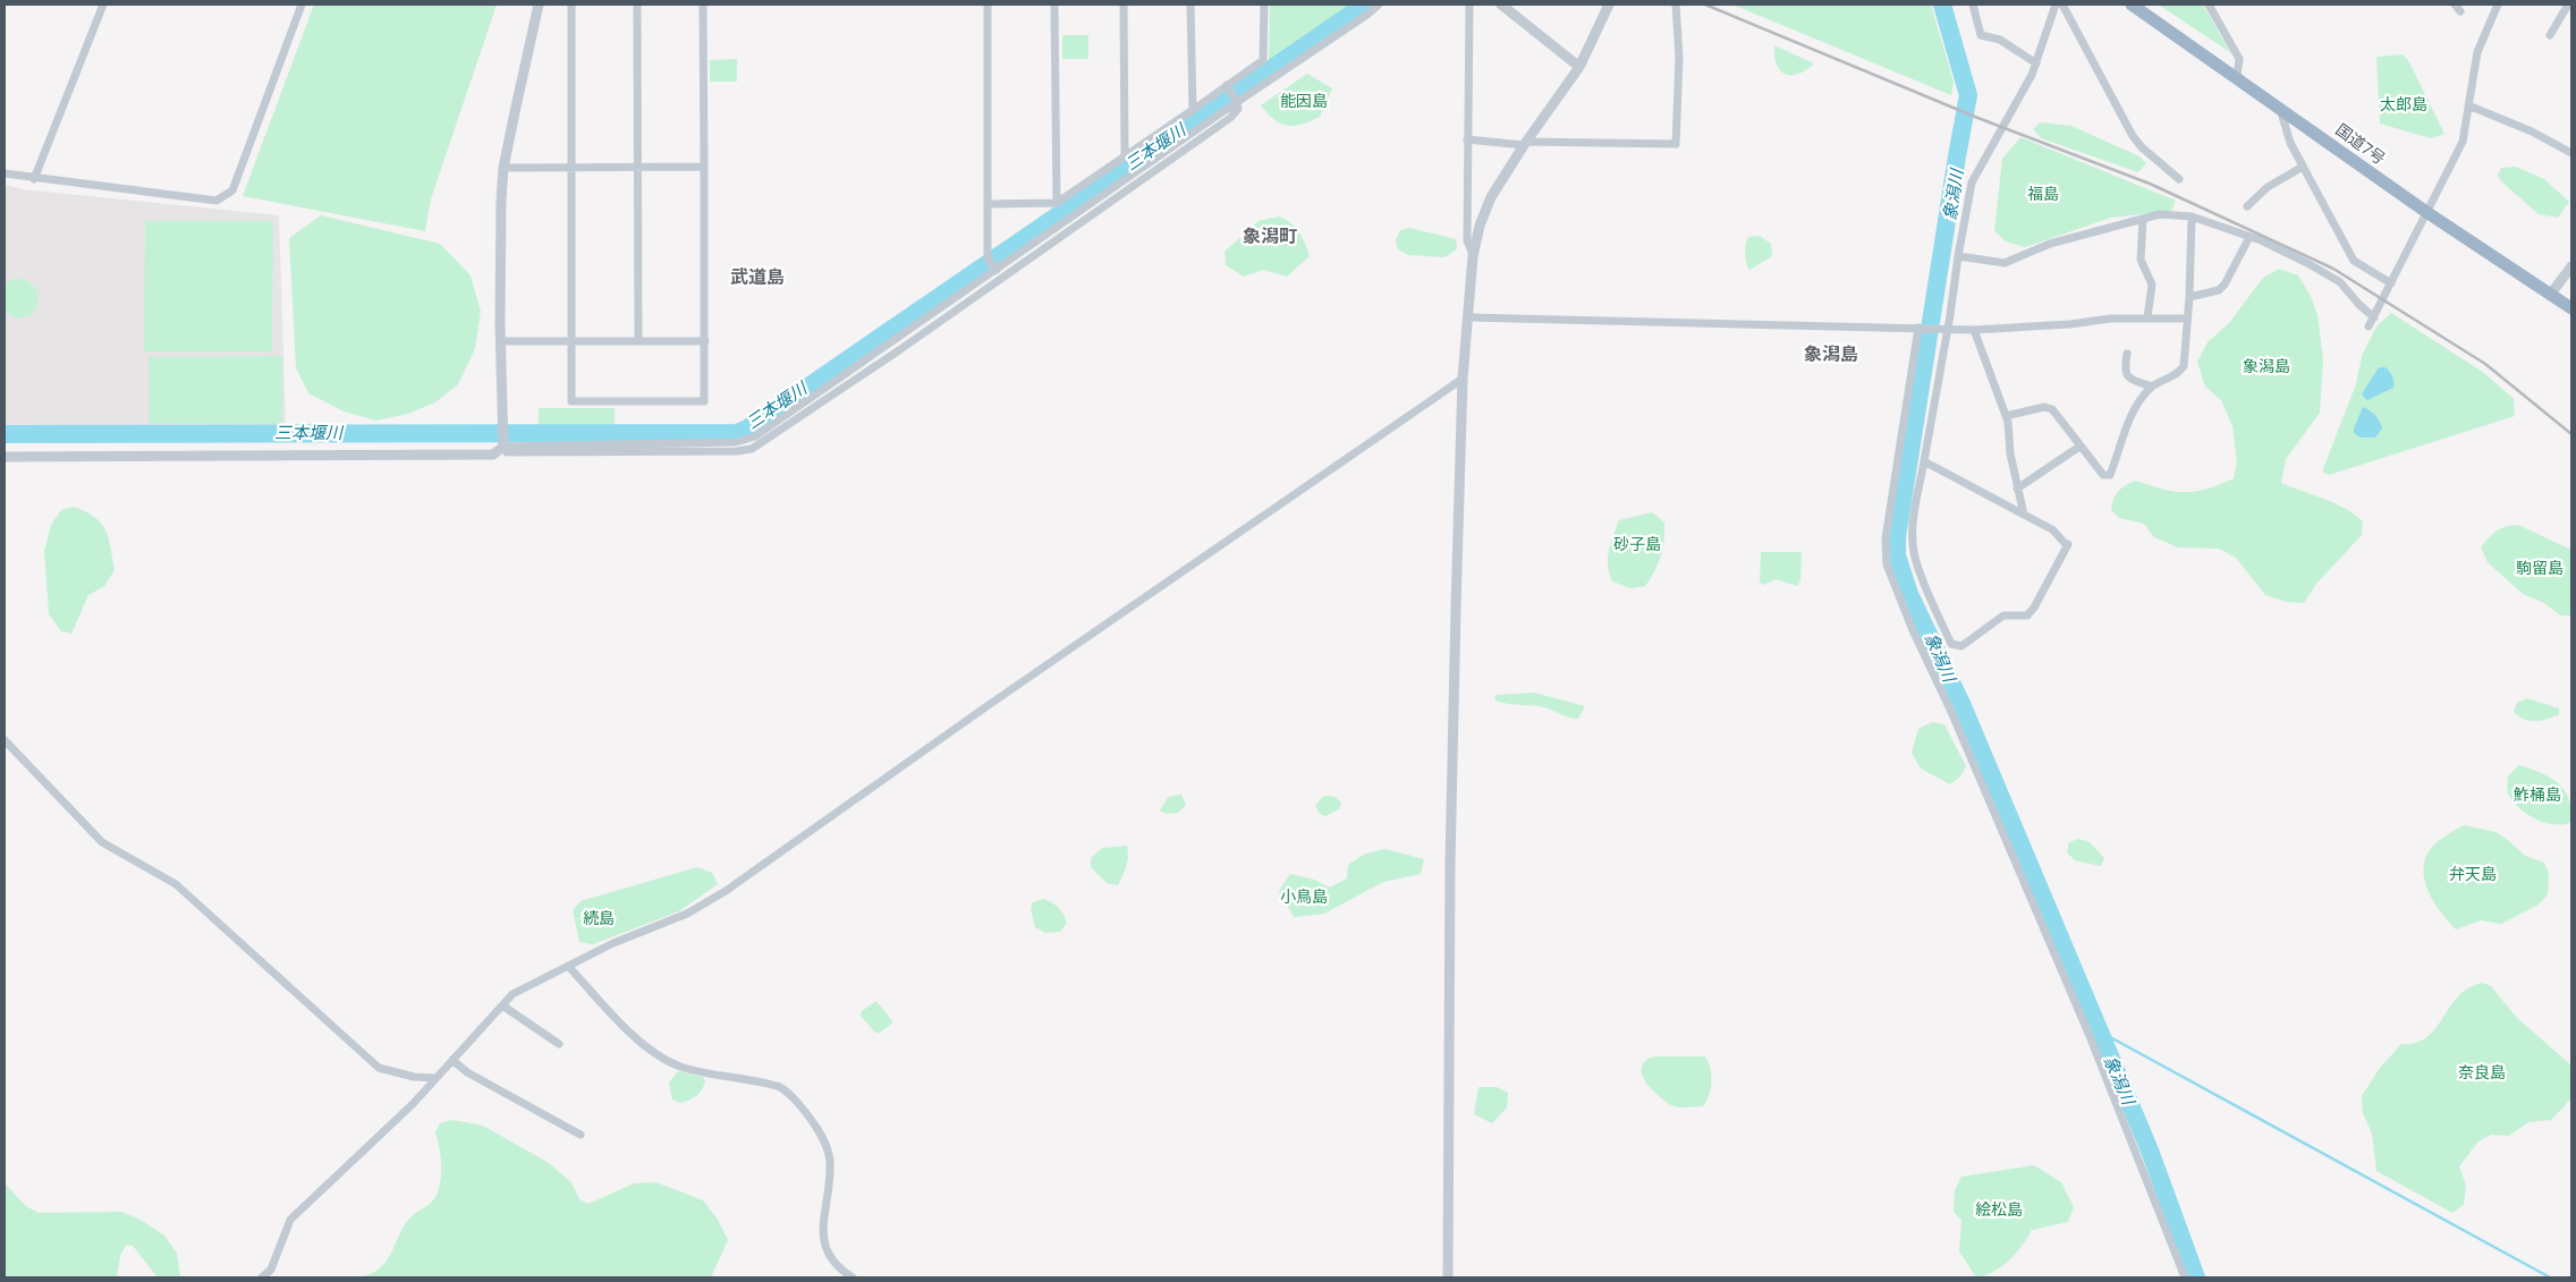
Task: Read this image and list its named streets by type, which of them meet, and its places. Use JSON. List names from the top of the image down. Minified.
{"streets":{"highway":["国道7号"]},"districts":["象潟町","武道島","象潟島"],"water":["三本堰川","象潟川"],"parks":["能因島","太郎島","福島","象潟島","砂子島","駒留島","鮓桶島","弁天島","小鳥島","続島","奈良島","絵松島"]}
